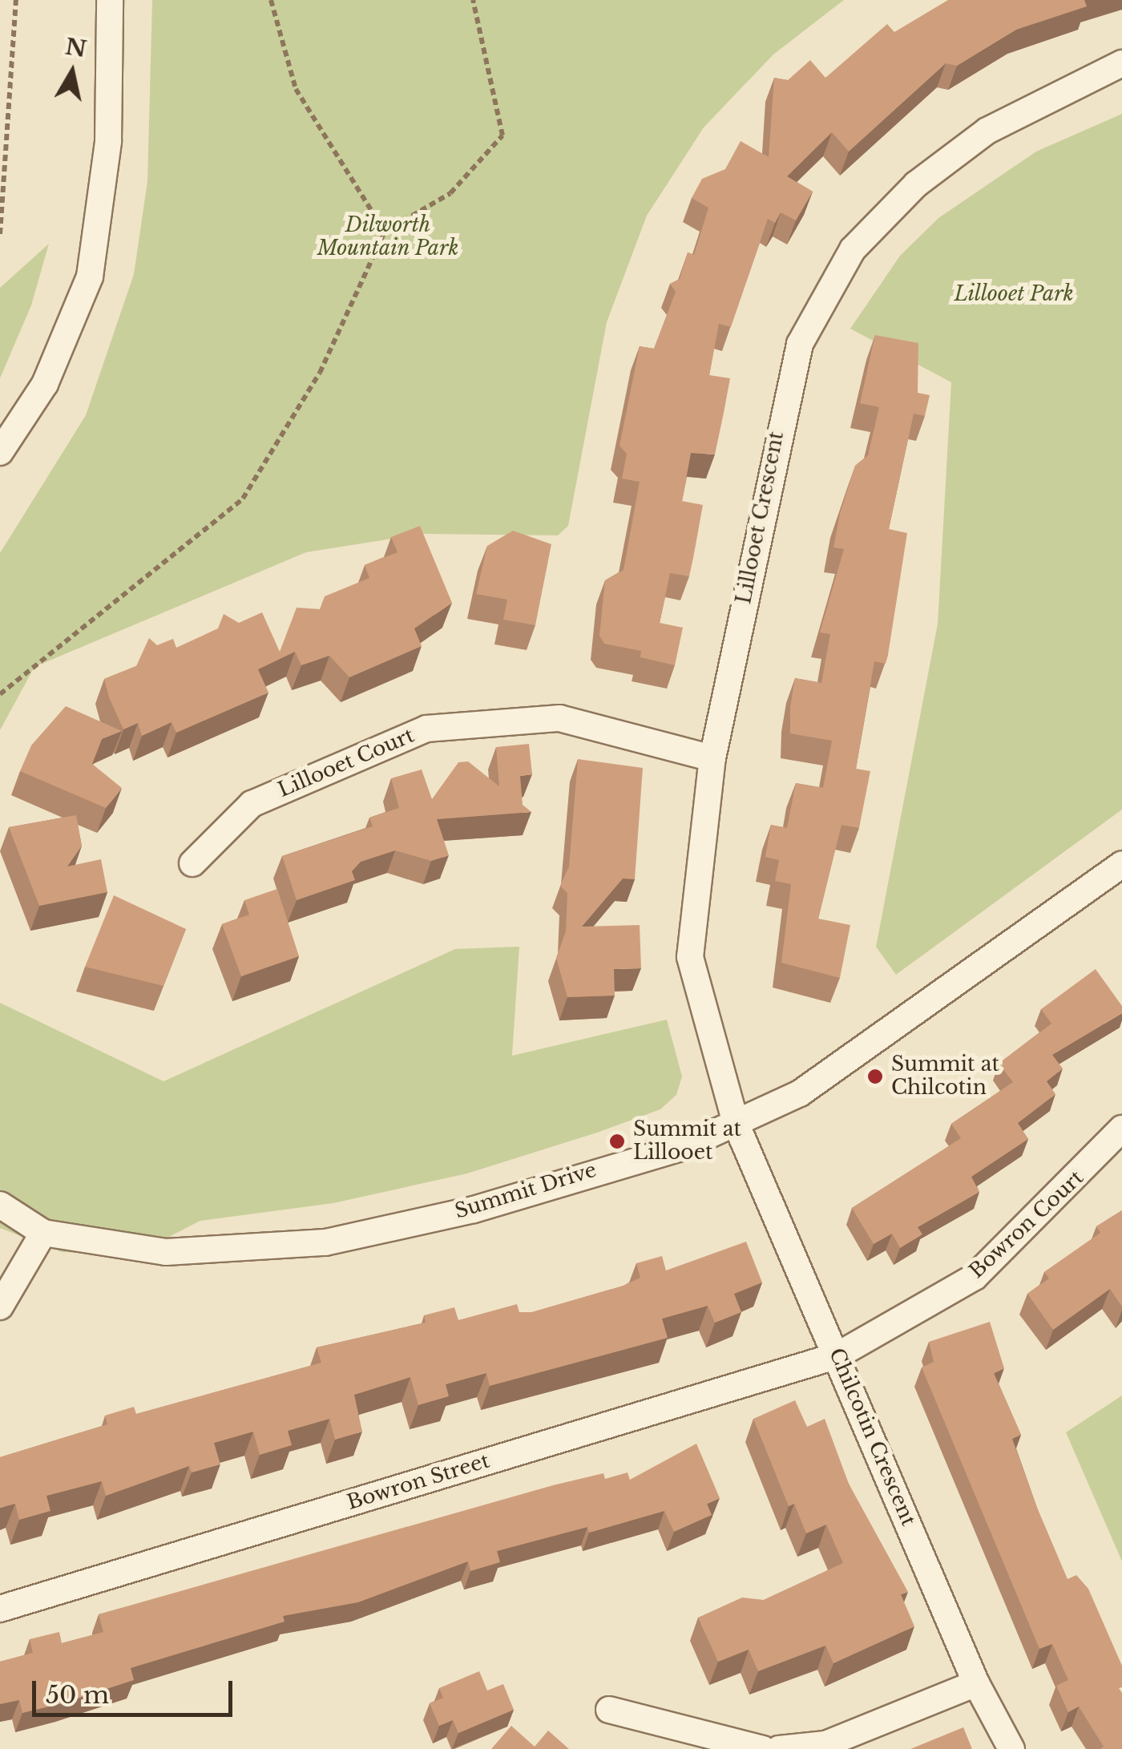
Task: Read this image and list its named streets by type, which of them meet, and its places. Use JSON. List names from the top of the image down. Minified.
{"streets":{"street":["Lillooet Crescent","Lillooet Court","Summit Drive","Bowron Court","Chilcotin Crescent","Bowron Street"]},"crossings":[["Lillooet Crescent","Lillooet Court"],["Lillooet Crescent","Summit Drive"],["Lillooet Crescent","Chilcotin Crescent"],["Summit Drive","Chilcotin Crescent"],["Bowron Court","Chilcotin Crescent"],["Bowron Court","Bowron Street"],["Chilcotin Crescent","Bowron Street"]],"parks":["Dilworth Mountain Park","Lillooet Park"],"places":["Summit at Chilcotin","Summit at Lillooet"],"scale_bar":"50 m","north":"top"}
